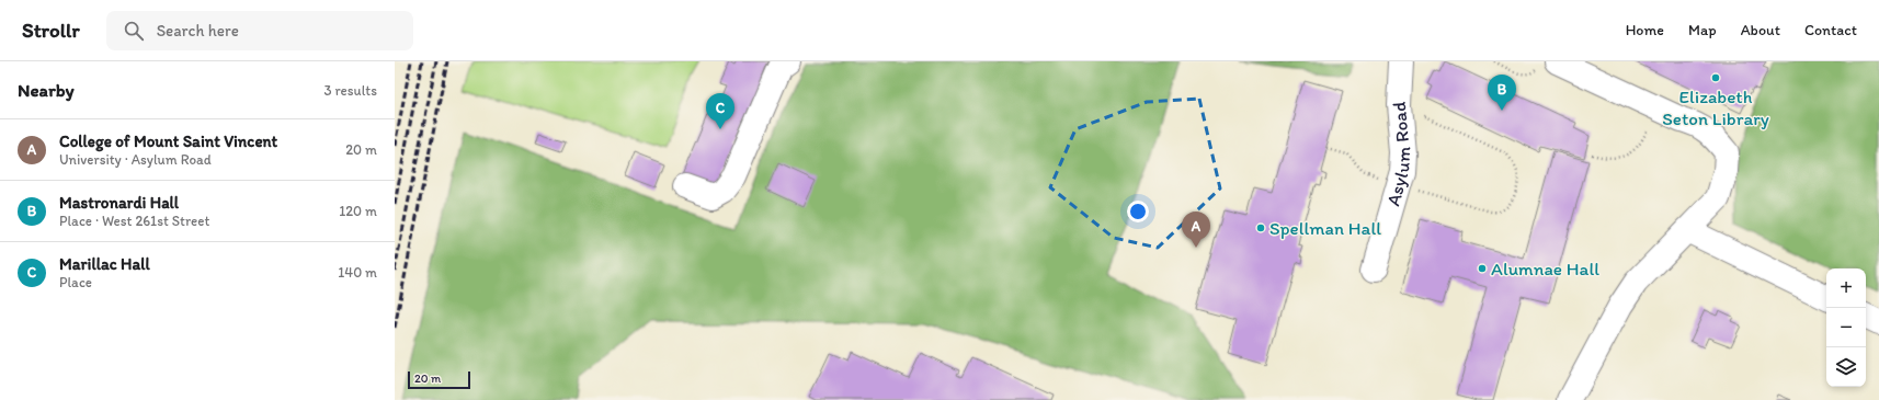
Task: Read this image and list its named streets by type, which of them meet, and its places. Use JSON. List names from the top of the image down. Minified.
{"streets":{"street":["Asylum Road"]},"places":["Elizabeth Seton Library","Spellman Hall","Alumnae Hall"],"scale_bar":"20 m","page":{"header":"Strollr","search":"Search here","nav":["Home","Map","About","Contact"],"heading":["Nearby","3 results"],"pins":["B","C","A"],"list":[{"mark":"A","name":"College of Mount Saint Vincent","note":"University · Asylum Road","value":"20 m"},{"mark":"B","name":"Mastronardi Hall","note":"Place · West 261st Street","value":"120 m"},{"mark":"C","name":"Marillac Hall","note":"Place","value":"140 m"}],"map_buttons":["+","−"],"scale":"20 m"}}
